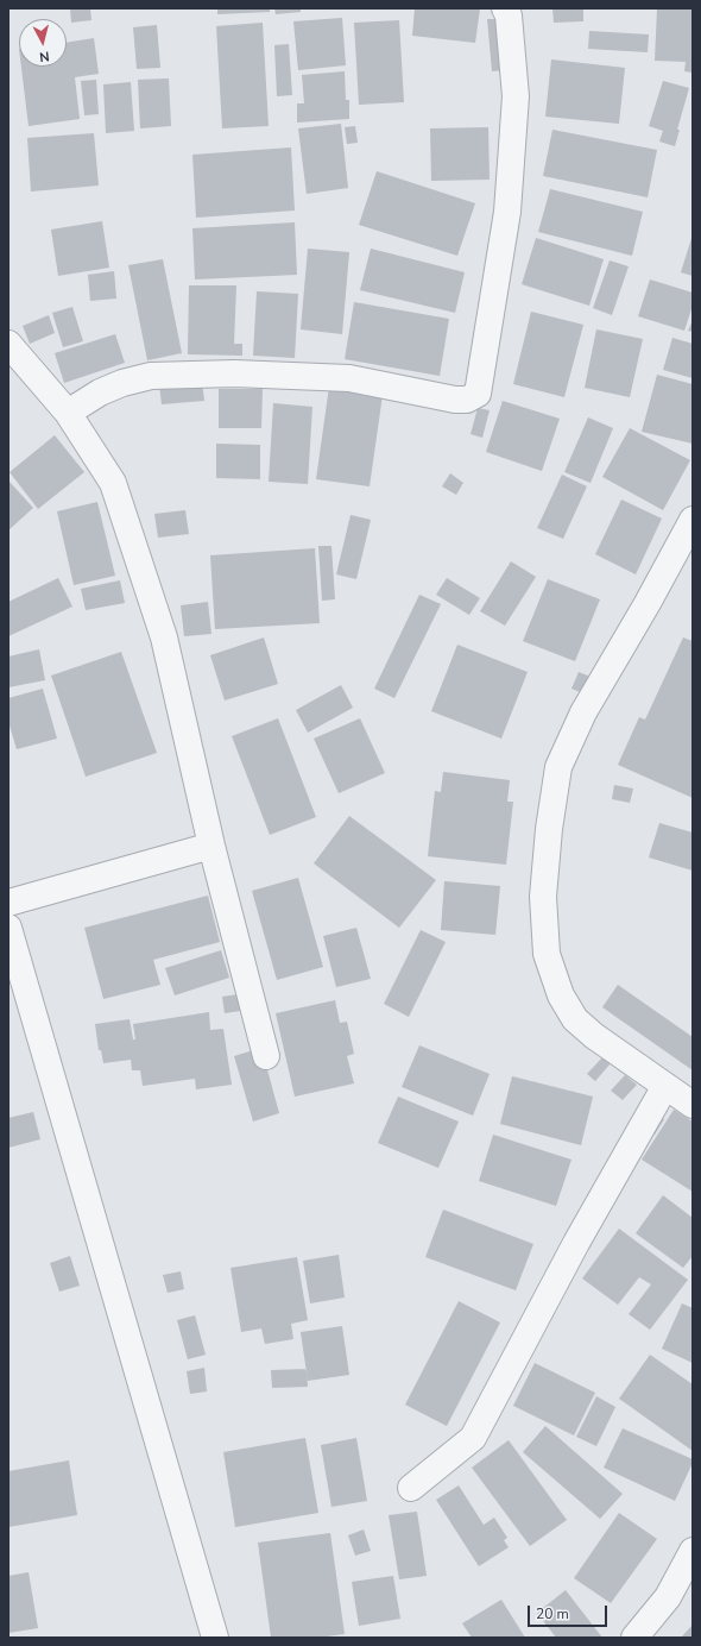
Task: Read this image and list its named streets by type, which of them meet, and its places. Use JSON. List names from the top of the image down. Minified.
{"scale_bar":"20 m","north":"bottom"}
